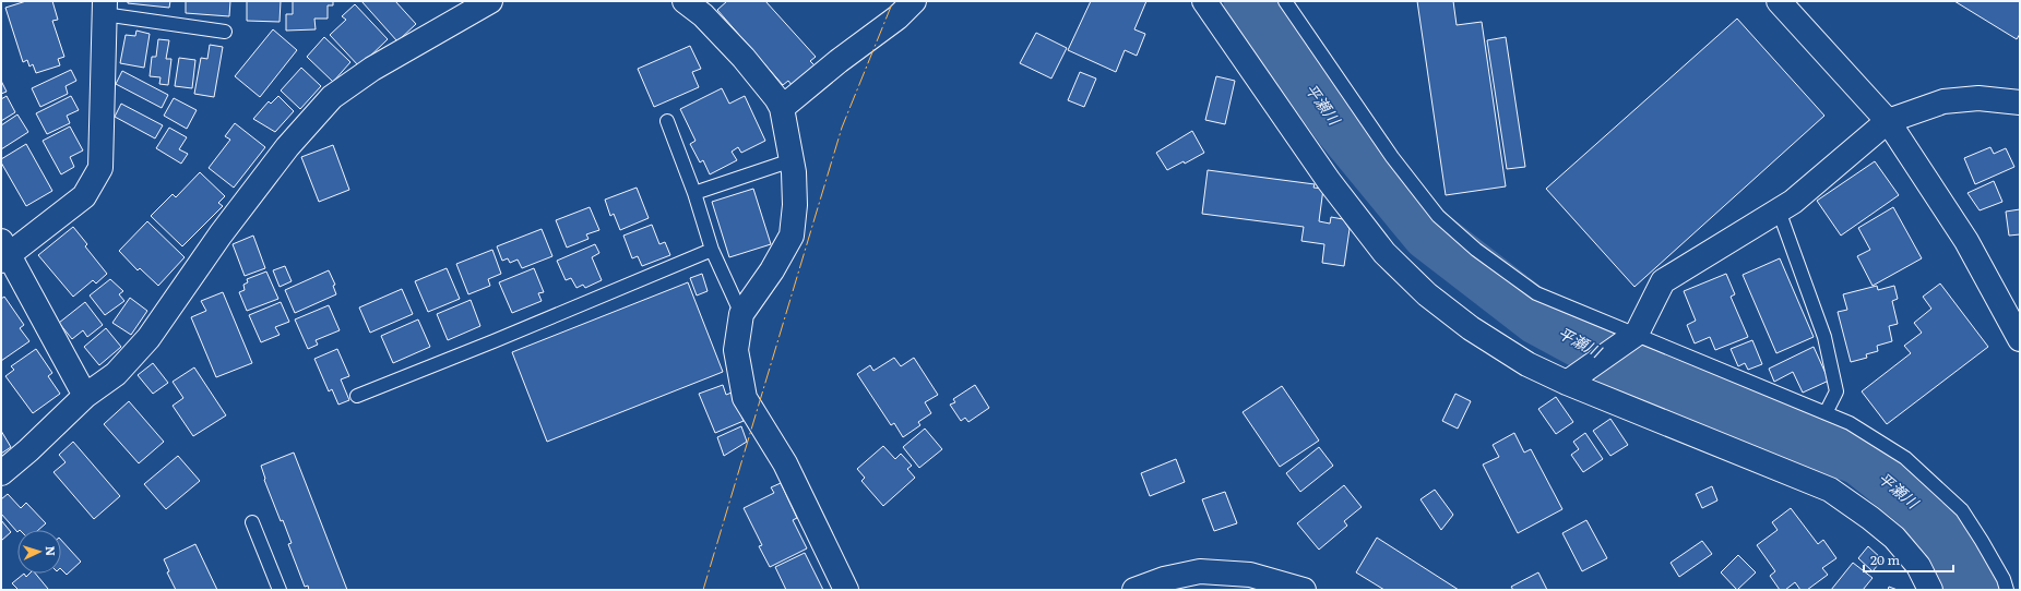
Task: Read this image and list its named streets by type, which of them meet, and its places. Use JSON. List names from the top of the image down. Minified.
{"water":["平瀬川"],"scale_bar":"20 m","north":"right"}
